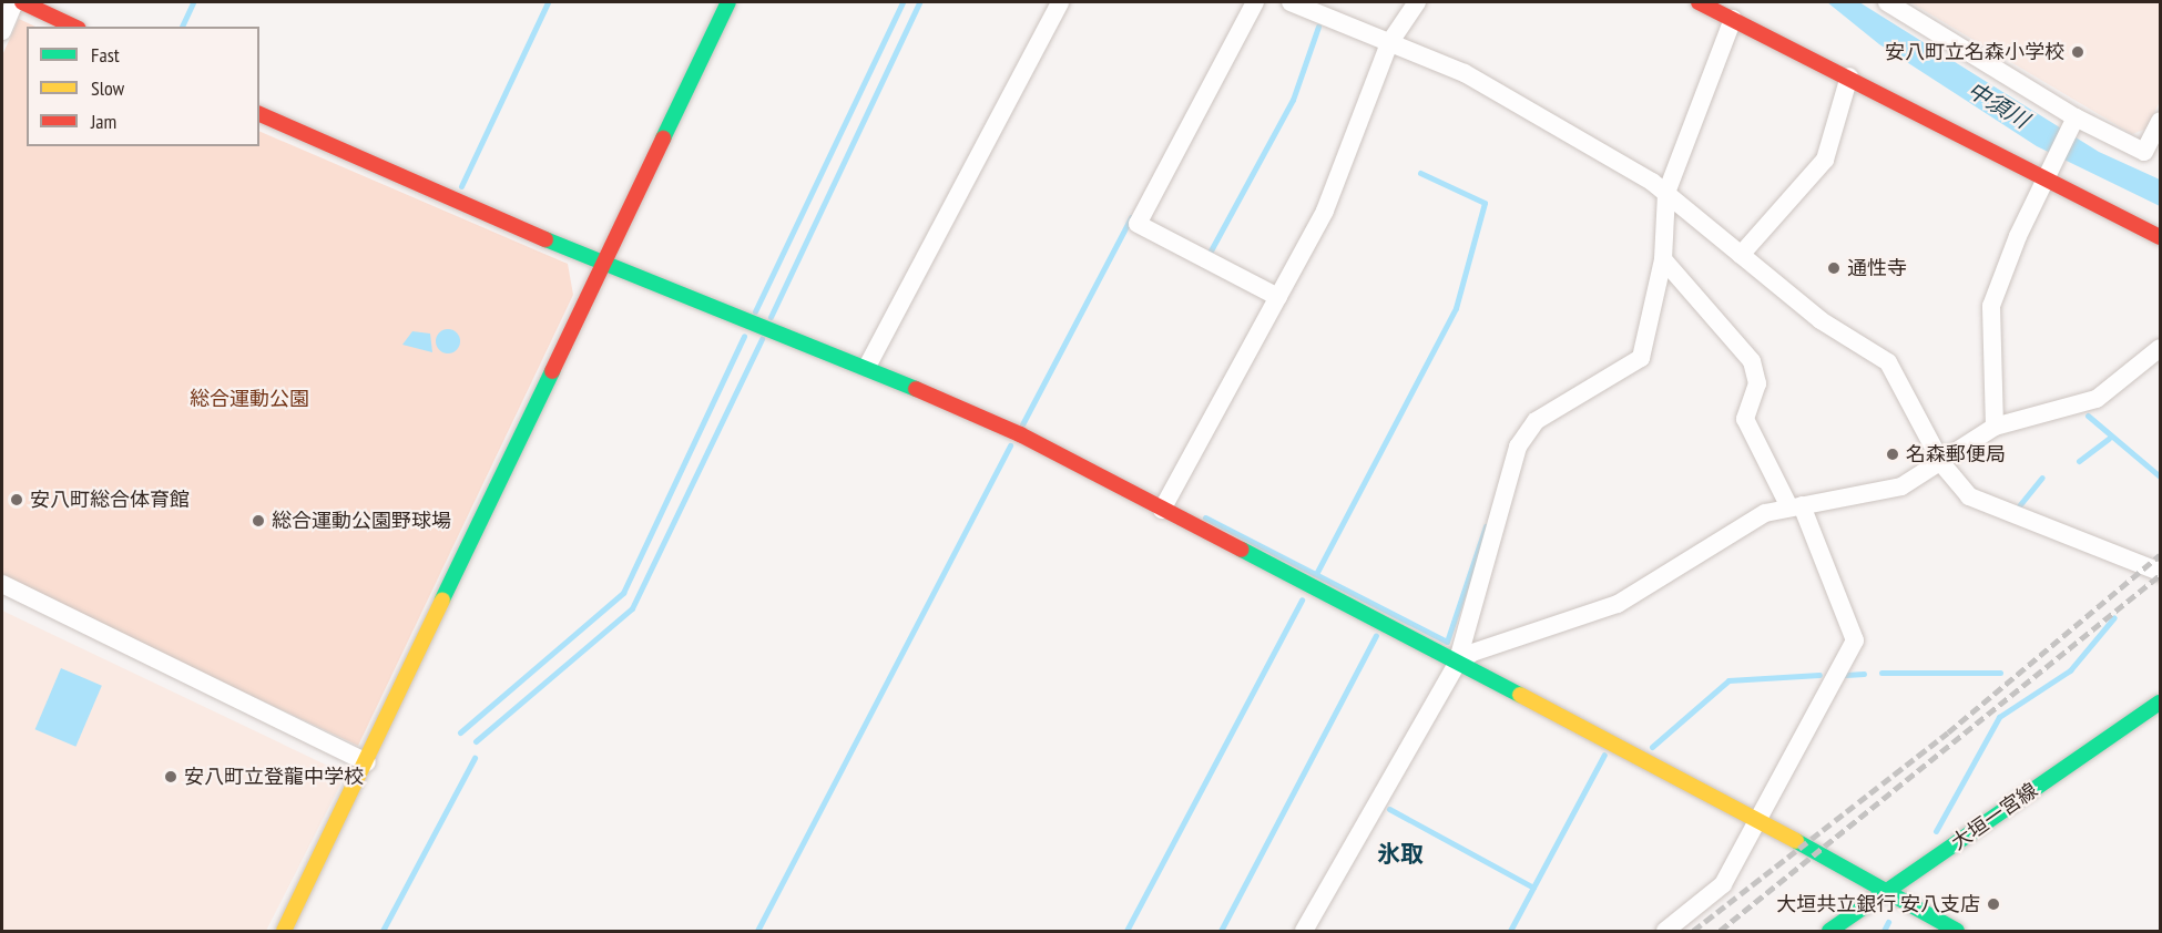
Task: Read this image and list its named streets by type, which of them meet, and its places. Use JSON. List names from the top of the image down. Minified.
{"streets":{"street":["大垣一宮線"]},"districts":["氷取"],"water":["中須川"],"parks":["総合運動公園"],"places":["安八町立名森小学校","通性寺","名森郵便局","安八町総合体育館","総合運動公園野球場","安八町立登龍中学校","大垣共立銀行 安八支店"],"legend":["Fast","Slow","Jam"]}
